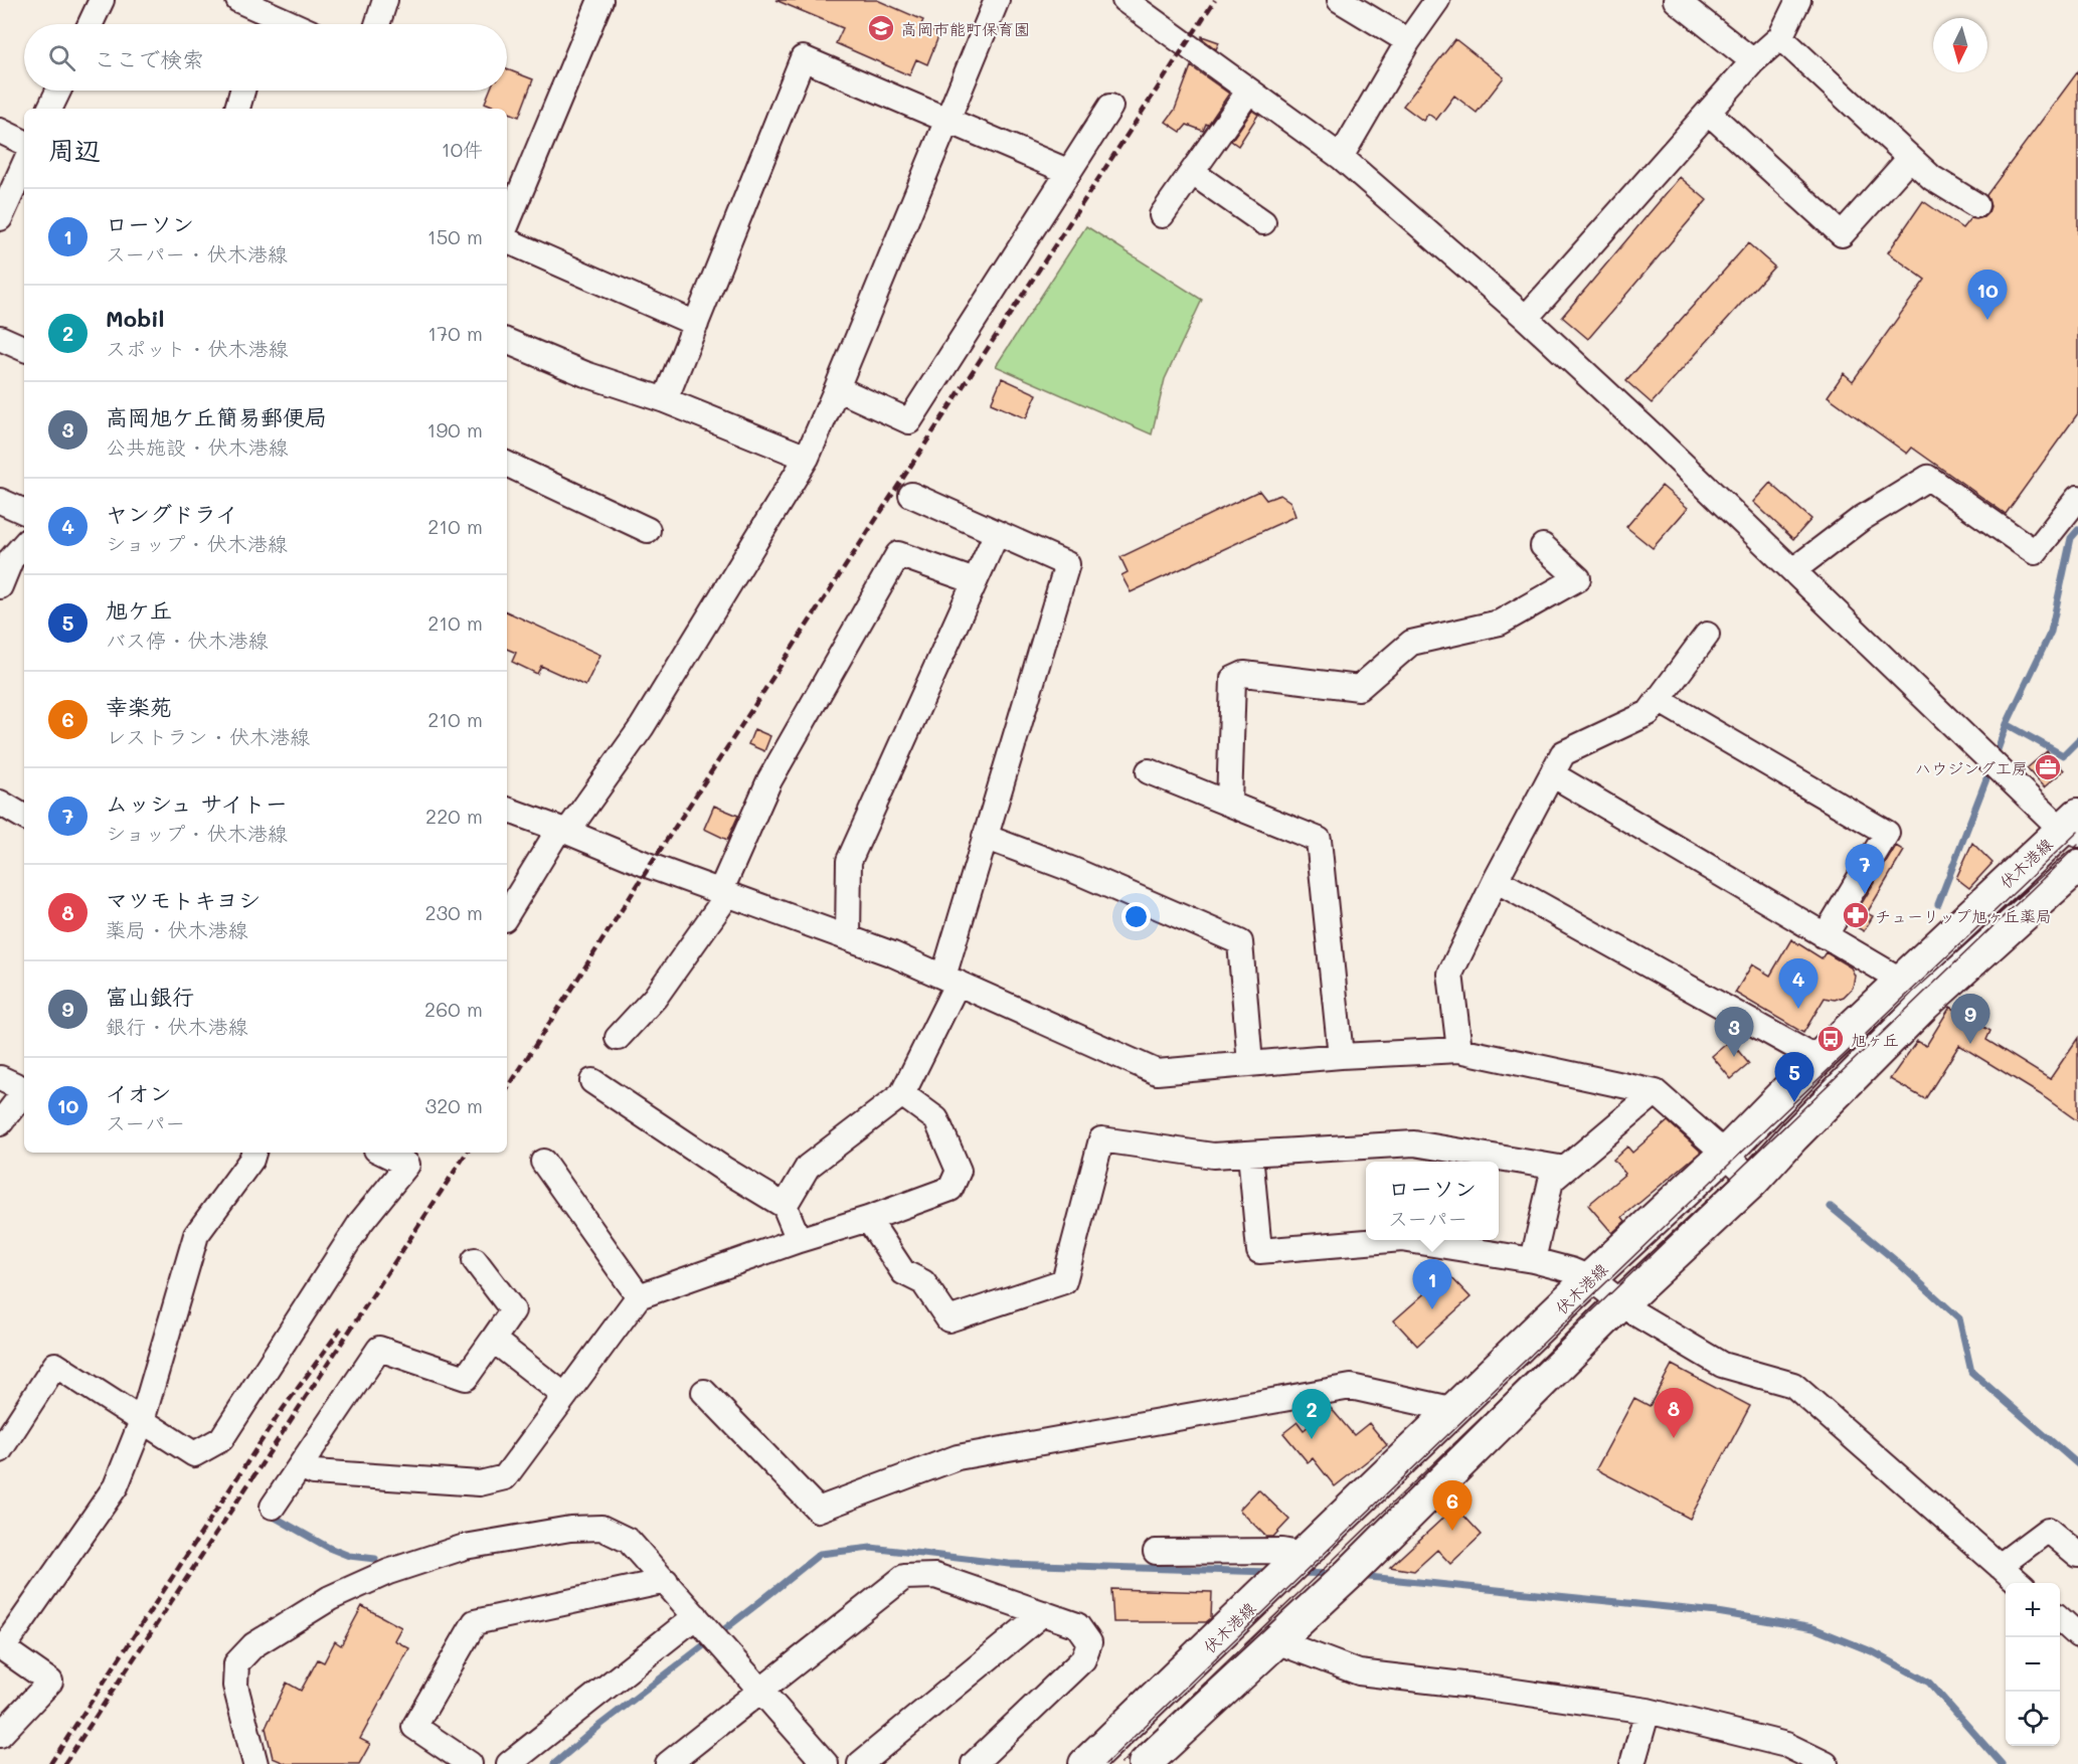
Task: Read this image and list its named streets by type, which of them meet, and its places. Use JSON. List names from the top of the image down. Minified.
{"streets":{"main road":["伏木港線"]},"places":{"school or university":["高岡市能町保育園"],"office":["ハウジング工房"],"pharmacy":["チューリップ旭ヶ丘薬局"],"bus stop":["旭ヶ丘"]},"north":"bottom","page":{"search":"ここで検索","heading":["周辺","10件"],"list":[{"mark":"1","name":"ローソン","note":"スーパー · 伏木港線","value":"150 m"},{"mark":"2","name":"Mobil","note":"スポット · 伏木港線","value":"170 m"},{"mark":"3","name":"高岡旭ケ丘簡易郵便局","note":"公共施設 · 伏木港線","value":"190 m"},{"mark":"4","name":"ヤングドライ","note":"ショップ · 伏木港線","value":"210 m"},{"mark":"5","name":"旭ケ丘","note":"バス停 · 伏木港線","value":"210 m"},{"mark":"6","name":"幸楽苑","note":"レストラン · 伏木港線","value":"210 m"},{"mark":"7","name":"ムッシュ サイトー","note":"ショップ · 伏木港線","value":"220 m"},{"mark":"8","name":"マツモトキヨシ","note":"薬局 · 伏木港線","value":"230 m"},{"mark":"9","name":"富山銀行","note":"銀行 · 伏木港線","value":"260 m"},{"mark":"10","name":"イオン","note":"スーパー","value":"320 m"}],"pins":["10","7","4","9","3","5","1","8","2","6"],"popup":["ローソン","スーパー"],"map_buttons":["+","−"]}}
